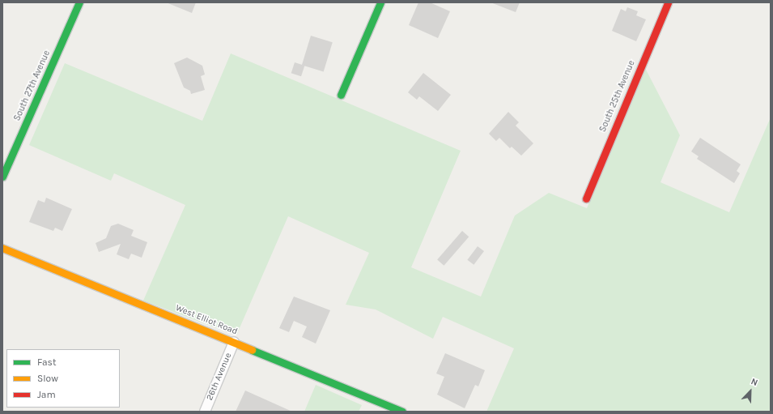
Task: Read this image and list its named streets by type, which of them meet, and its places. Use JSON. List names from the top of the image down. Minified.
{"streets":{"street":["South 27th Avenue","South 25th Avenue","West Elliot Road","26th Avenue"]},"crossings":[["West Elliot Road","26th Avenue"]],"legend":["Fast","Slow","Jam"],"north":"top right"}
